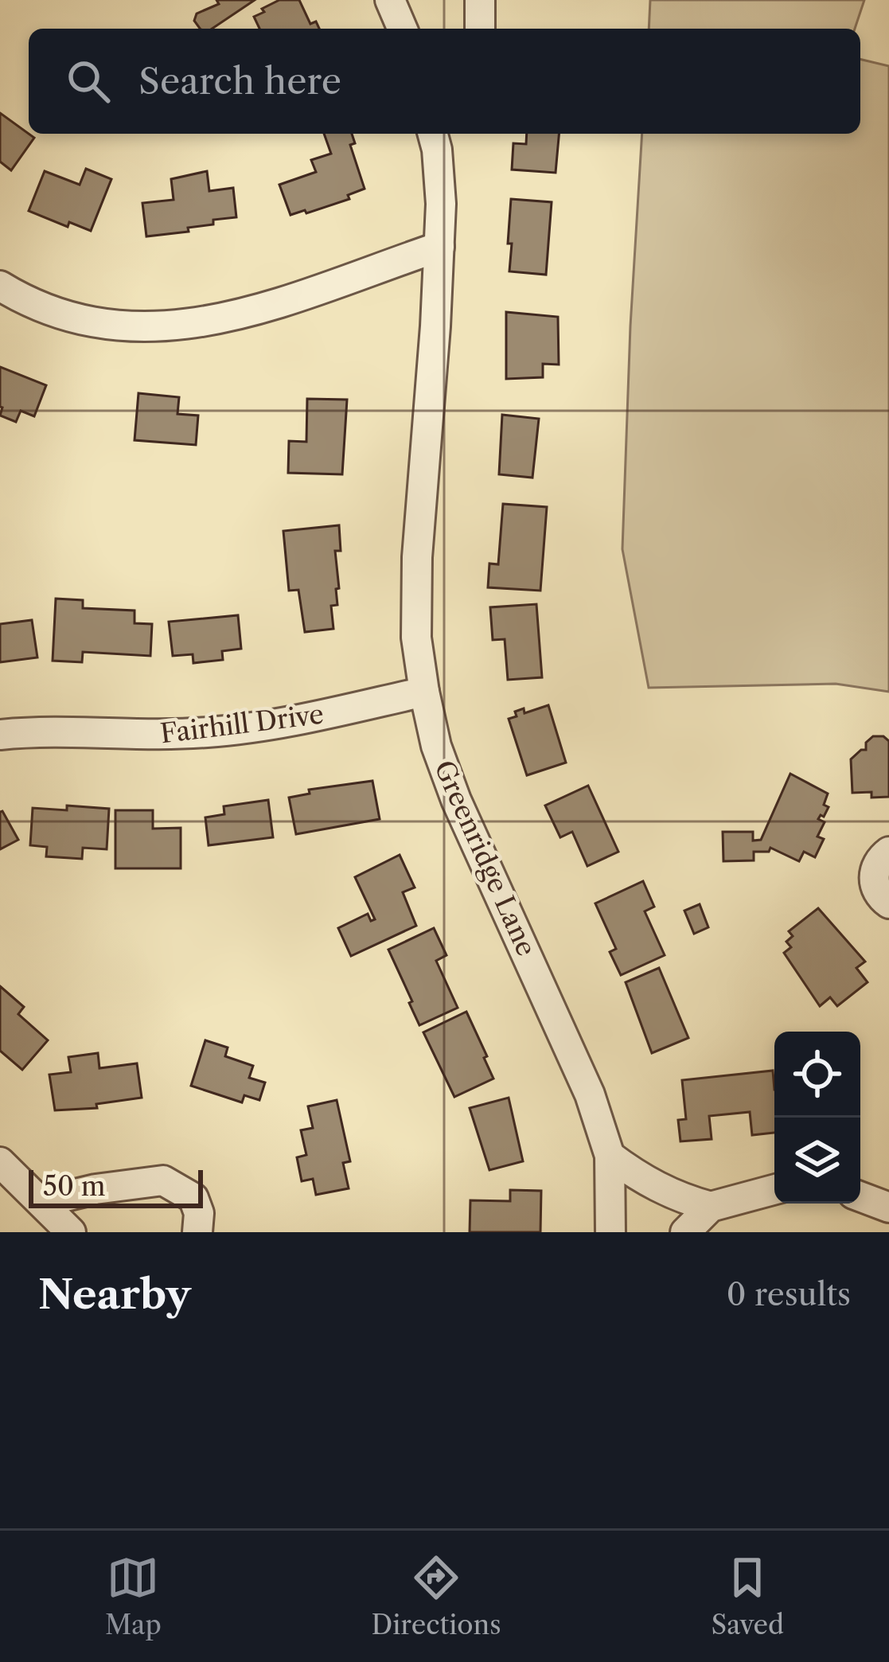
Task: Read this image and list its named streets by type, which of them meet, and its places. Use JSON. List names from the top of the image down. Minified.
{"streets":{"street":["Fairhill Drive","Greenridge Lane"]},"crossings":[["Fairhill Drive","Greenridge Lane"]],"scale_bar":"50 m","page":{"search":"Search here","scale":"50 m","heading":["Nearby","0 results"],"nav":["Map","Directions","Saved"]}}
